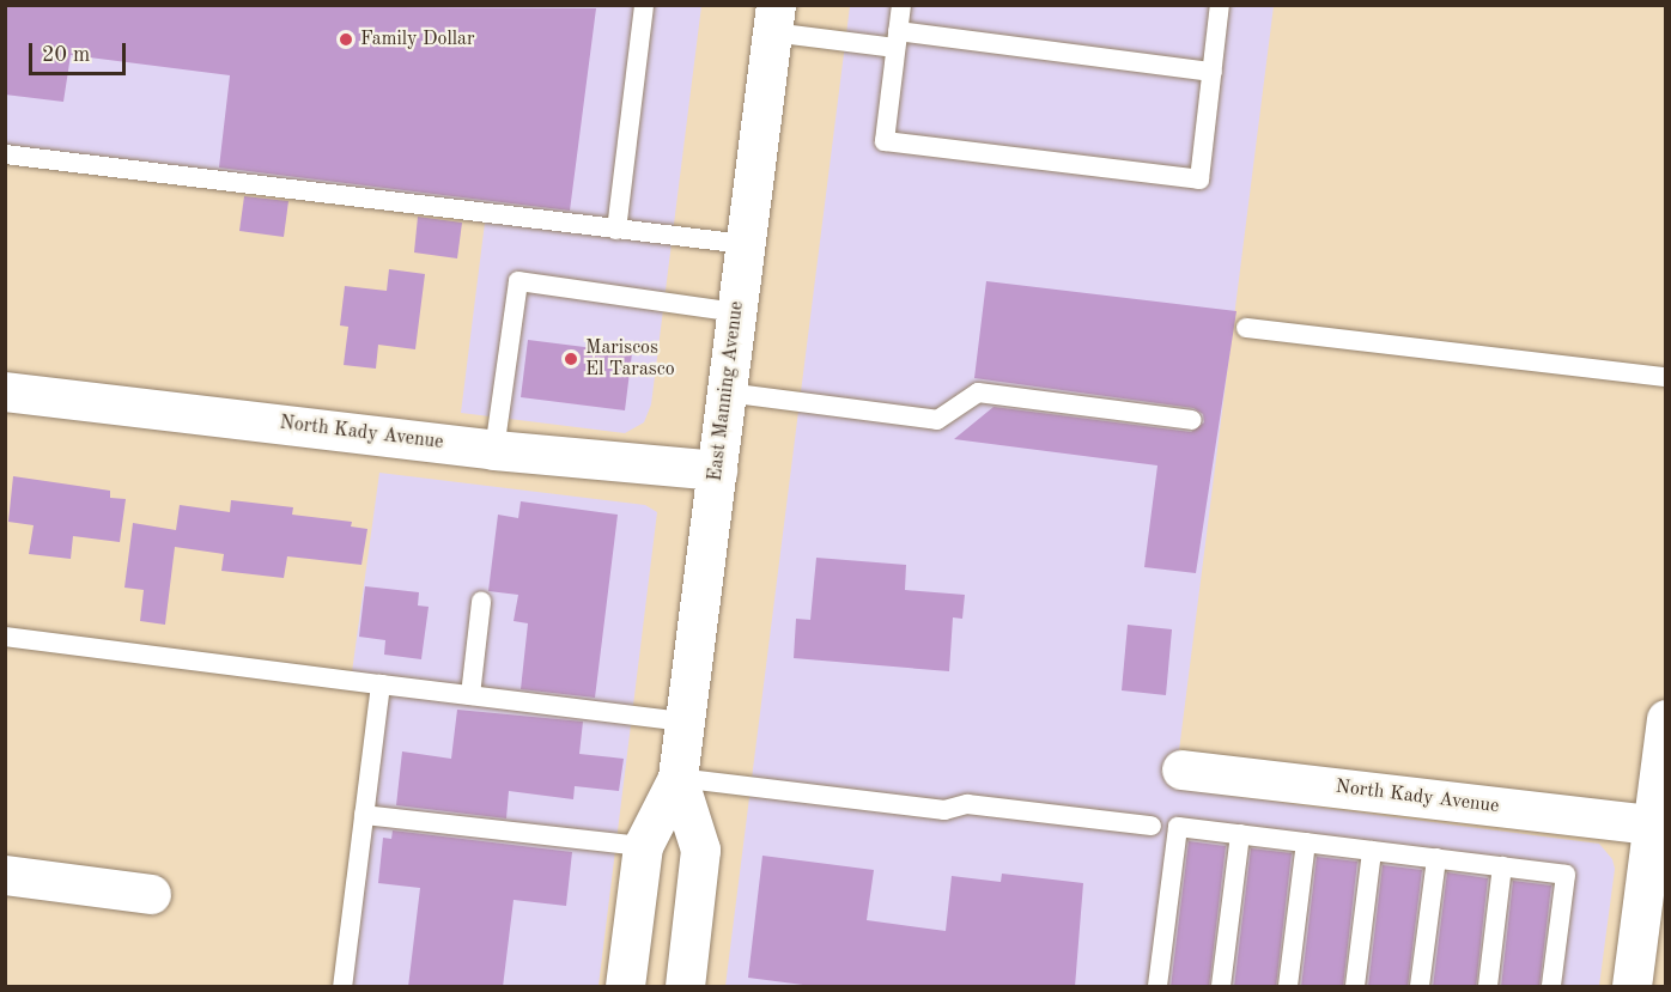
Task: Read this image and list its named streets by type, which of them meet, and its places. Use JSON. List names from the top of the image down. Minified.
{"streets":{"street":["East Manning Avenue","North Kady Avenue"]},"crossings":[["East Manning Avenue","North Kady Avenue"]],"places":["Family Dollar","Mariscos El Tarasco"],"scale_bar":"20 m"}
